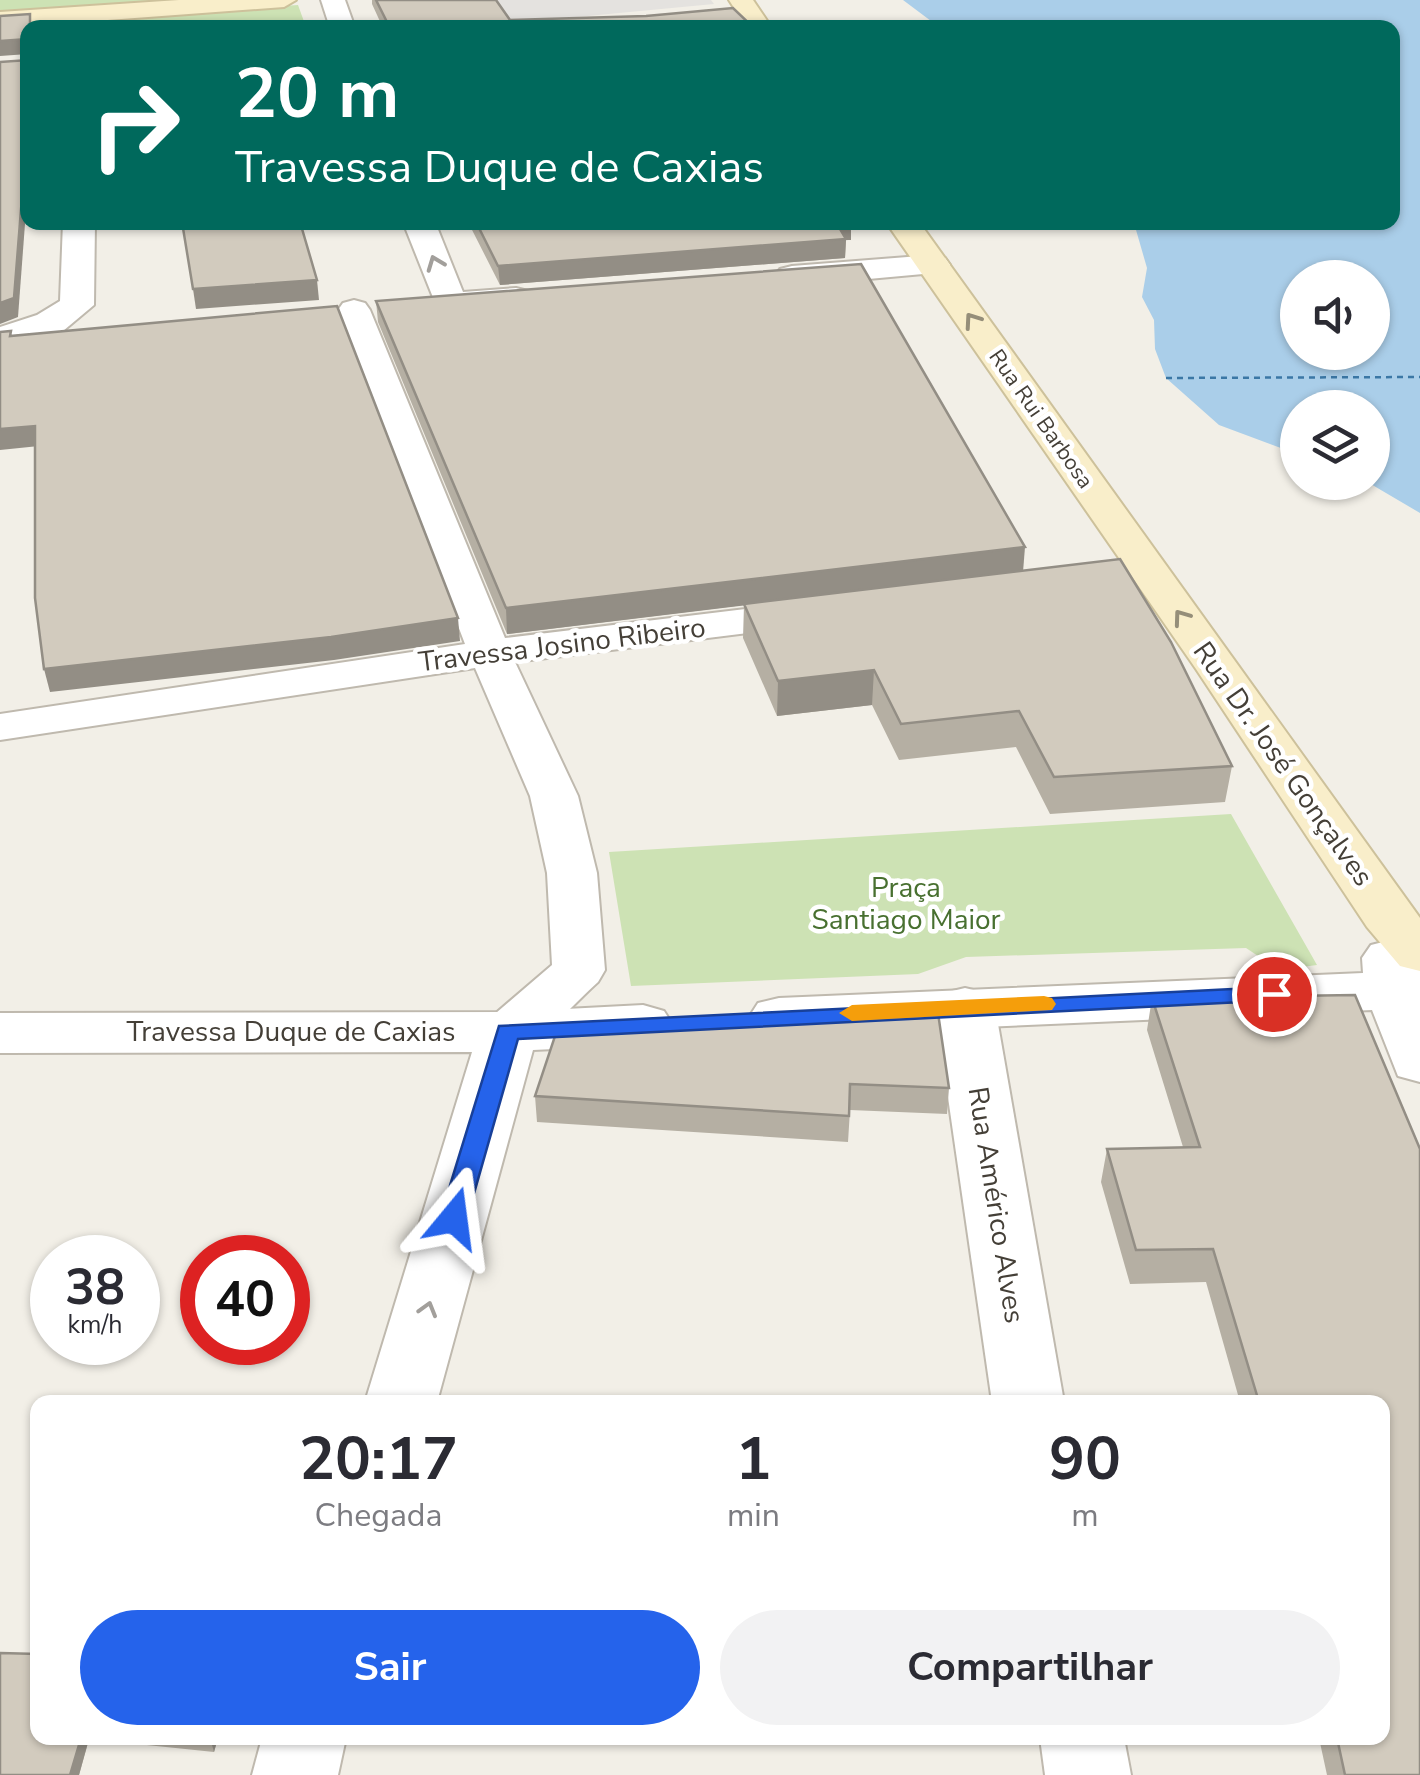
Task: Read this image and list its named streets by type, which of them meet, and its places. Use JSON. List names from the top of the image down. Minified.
{"streets":{"main road":["Rua Rui Barbosa","Rua Dr. José Gonçalves"],"street":["Travessa Josino Ribeiro","Travessa Duque de Caxias","Rua Américo Alves"]},"crossings":[["Rua Rui Barbosa","Rua Dr. José Gonçalves"],["Rua Dr. José Gonçalves","Travessa Duque de Caxias"],["Travessa Duque de Caxias","Rua Américo Alves"]],"one_way":["Rua Rui Barbosa","Rua Dr. José Gonçalves"],"parks":["Praça Santiago Maior"],"page":{"turn":["20 m","Travessa Duque de Caxias"],"speed":"38 km/h","limit":"40","eta":["20:17","Chegada","1","min","90","m"],"buttons":["Sair","Compartilhar"]}}
